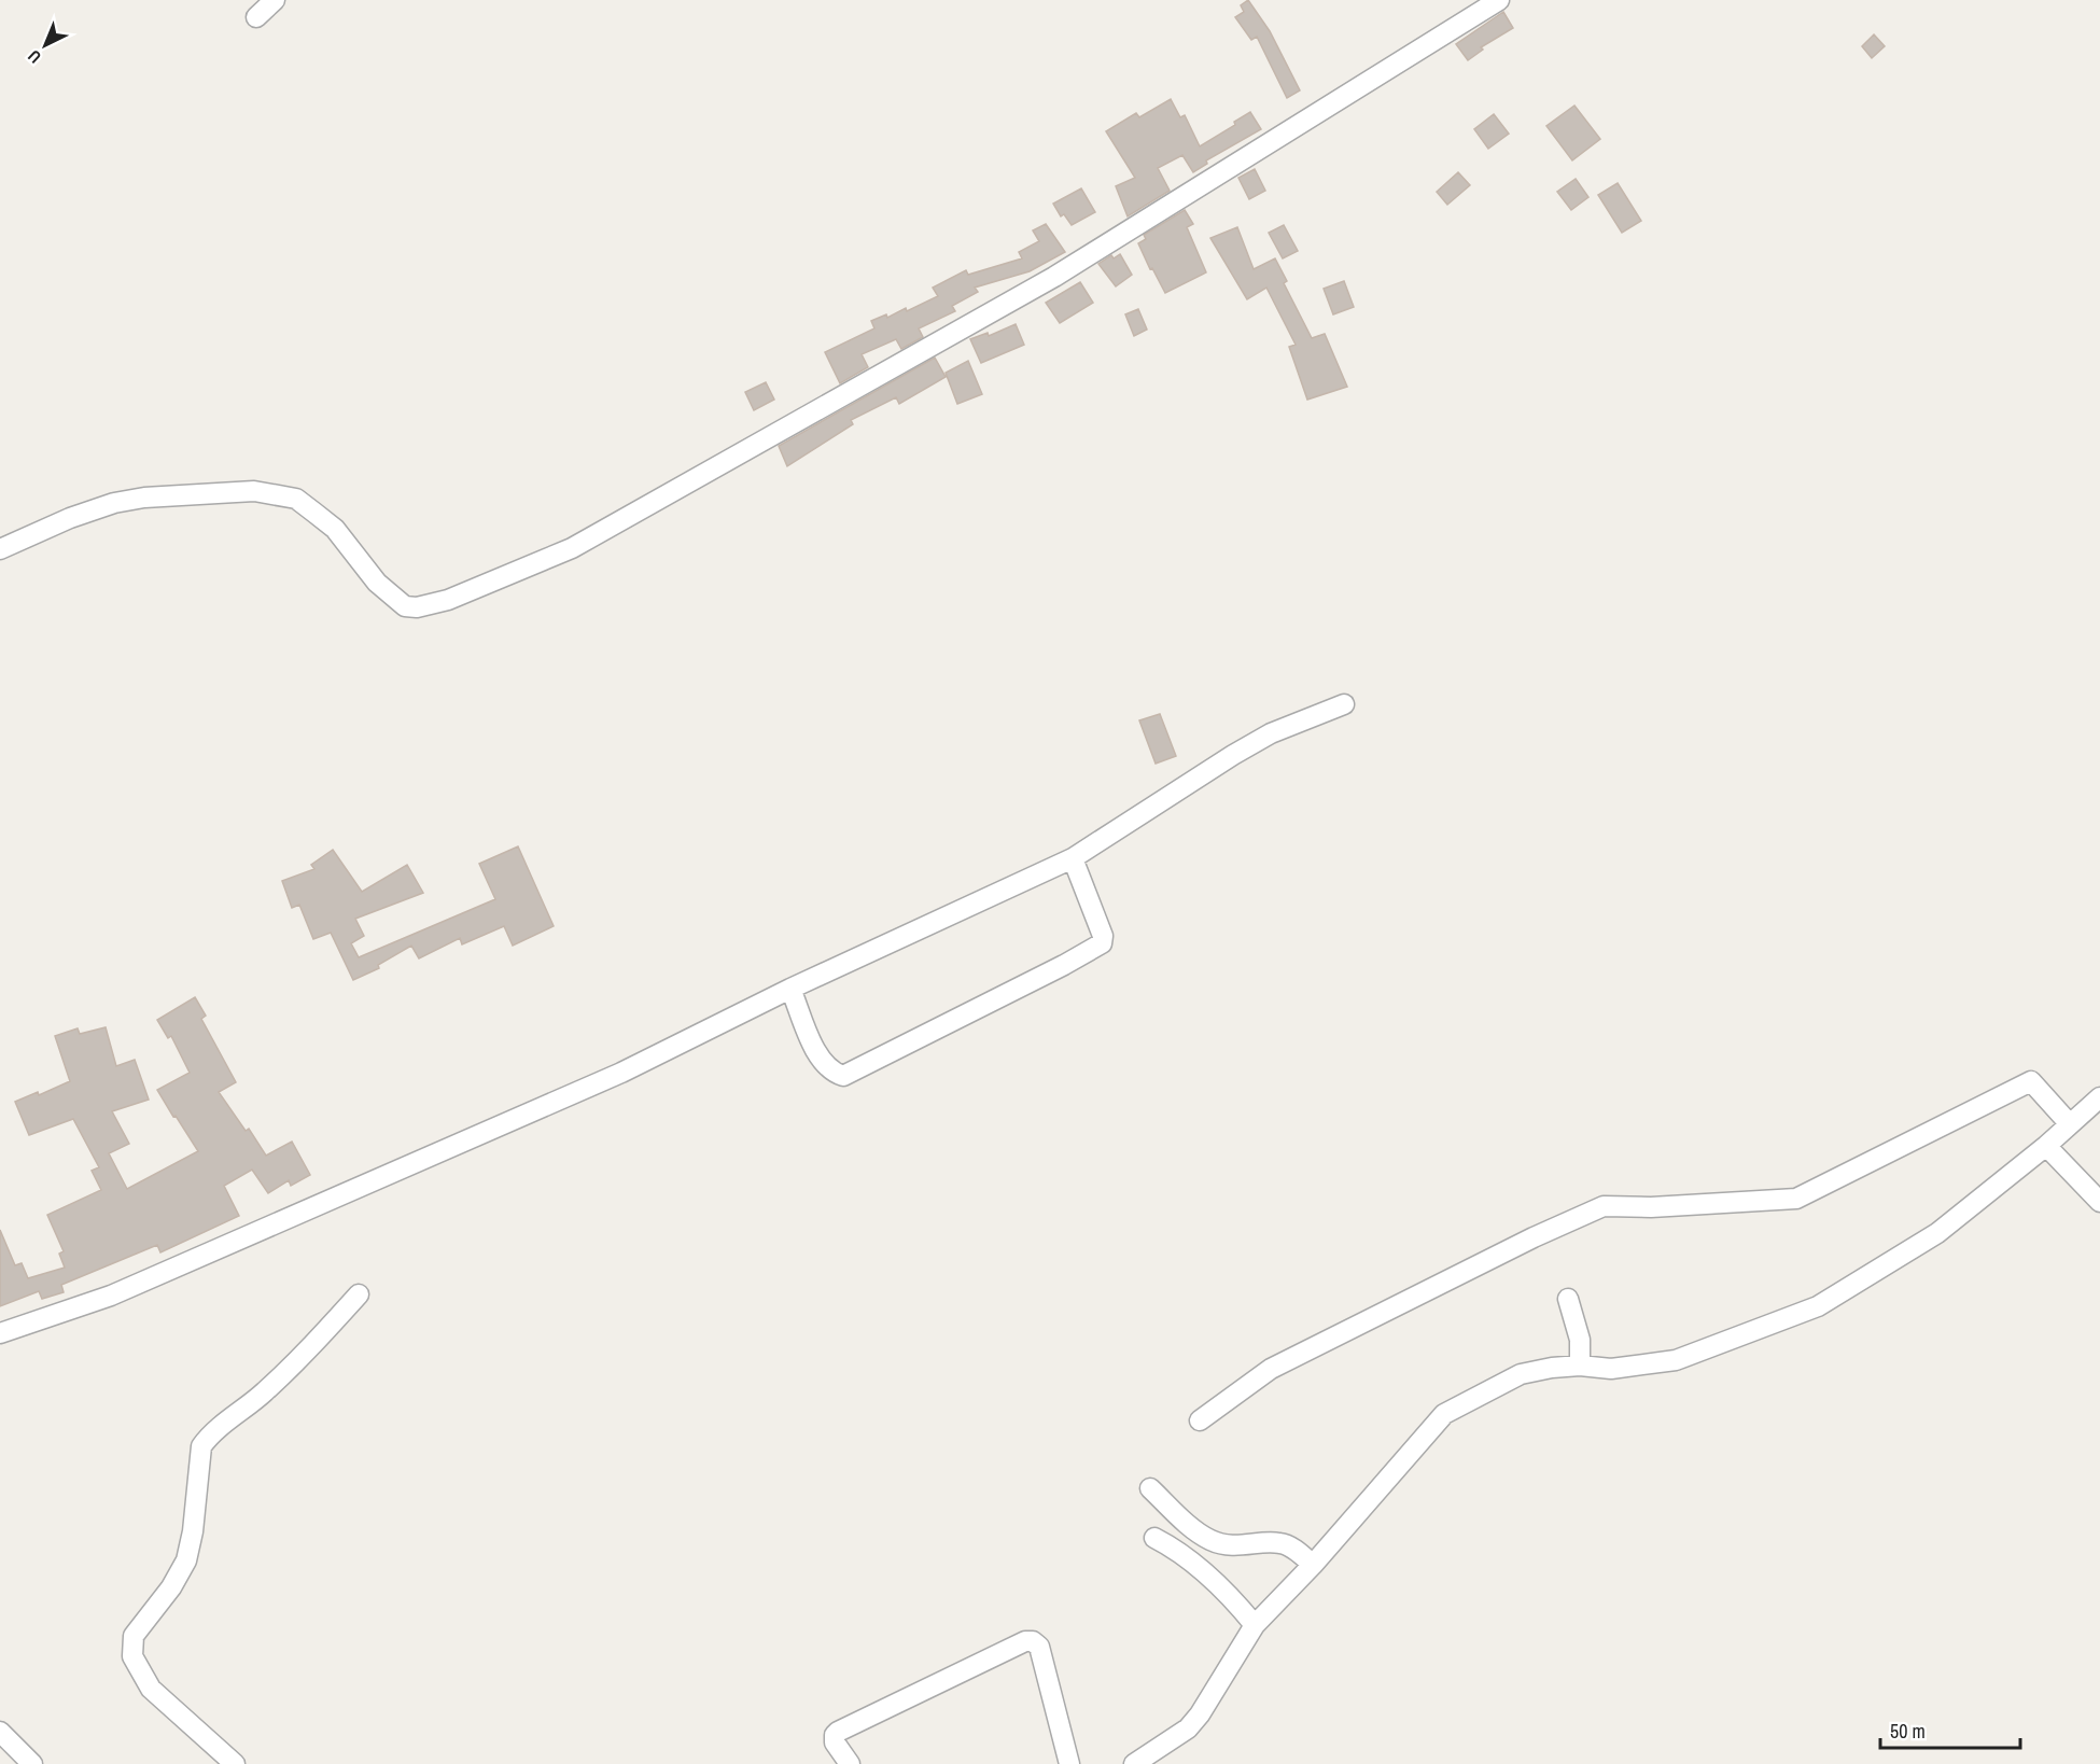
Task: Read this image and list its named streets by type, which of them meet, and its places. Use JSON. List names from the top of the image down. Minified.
{"scale_bar":"50 m","north":"bottom left"}
